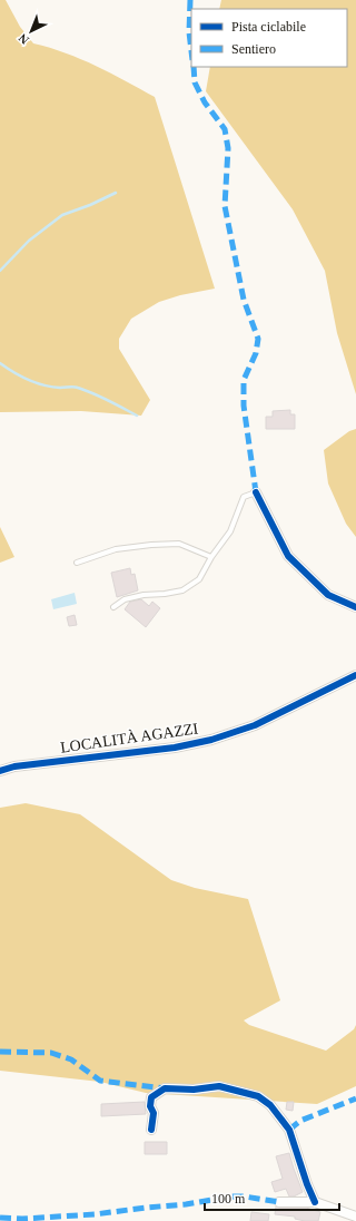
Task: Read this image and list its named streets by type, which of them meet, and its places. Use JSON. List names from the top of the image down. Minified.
{"streets":{"street":["LOCALITÀ AGAZZI"]},"legend":["Pista ciclabile","Sentiero"],"scale_bar":"100 m","north":"bottom left"}
